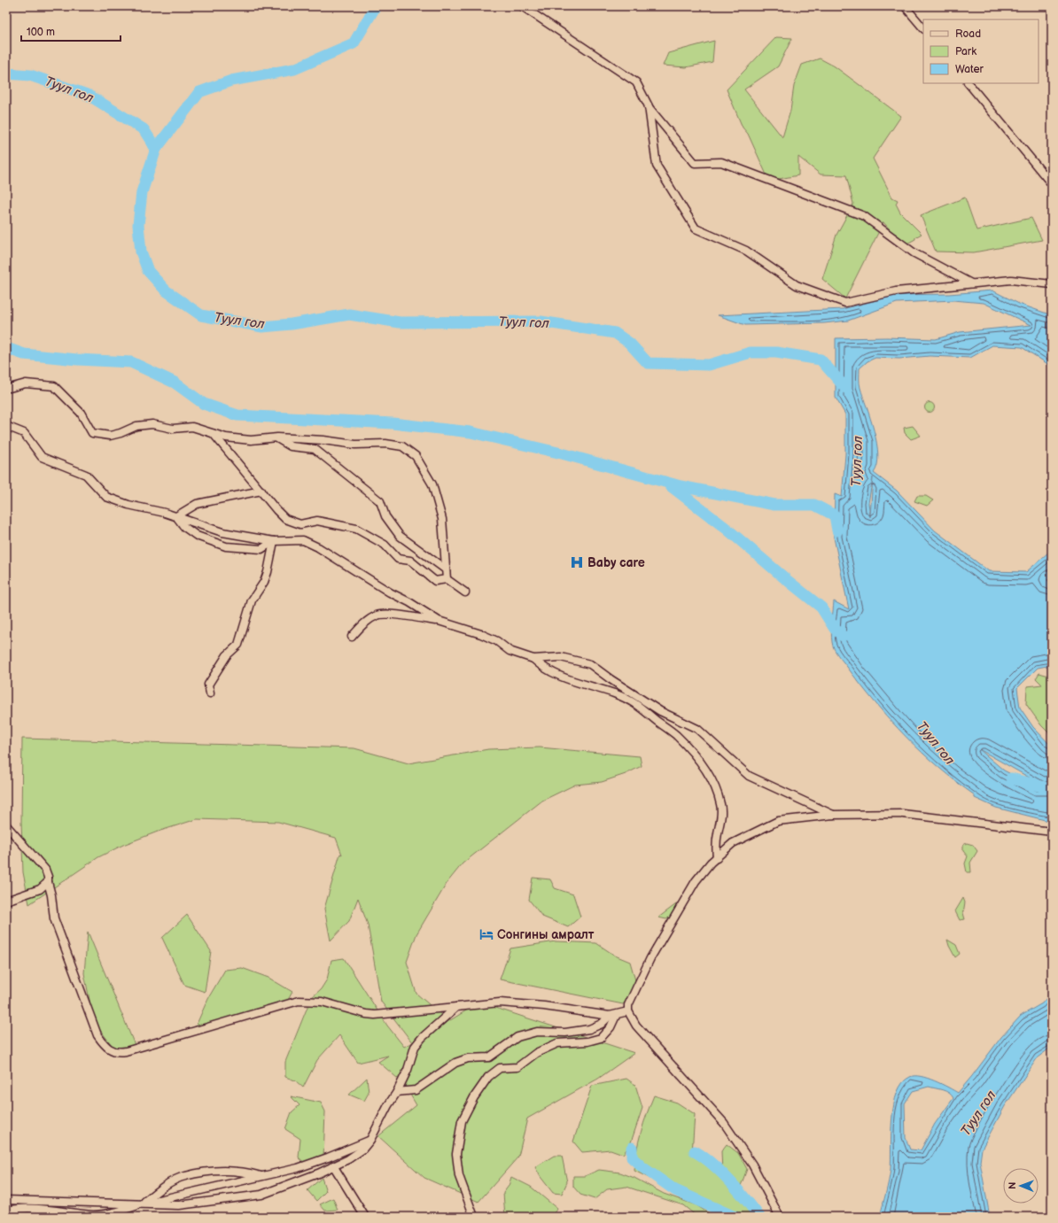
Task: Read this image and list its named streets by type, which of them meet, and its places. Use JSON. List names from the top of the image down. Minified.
{"water":["Туул гол"],"places":{"hospital":["Baby care"],"hotel":["Сонгины амралт"]},"legend":["Road","Park","Water"],"scale_bar":"100 m","north":"left"}
